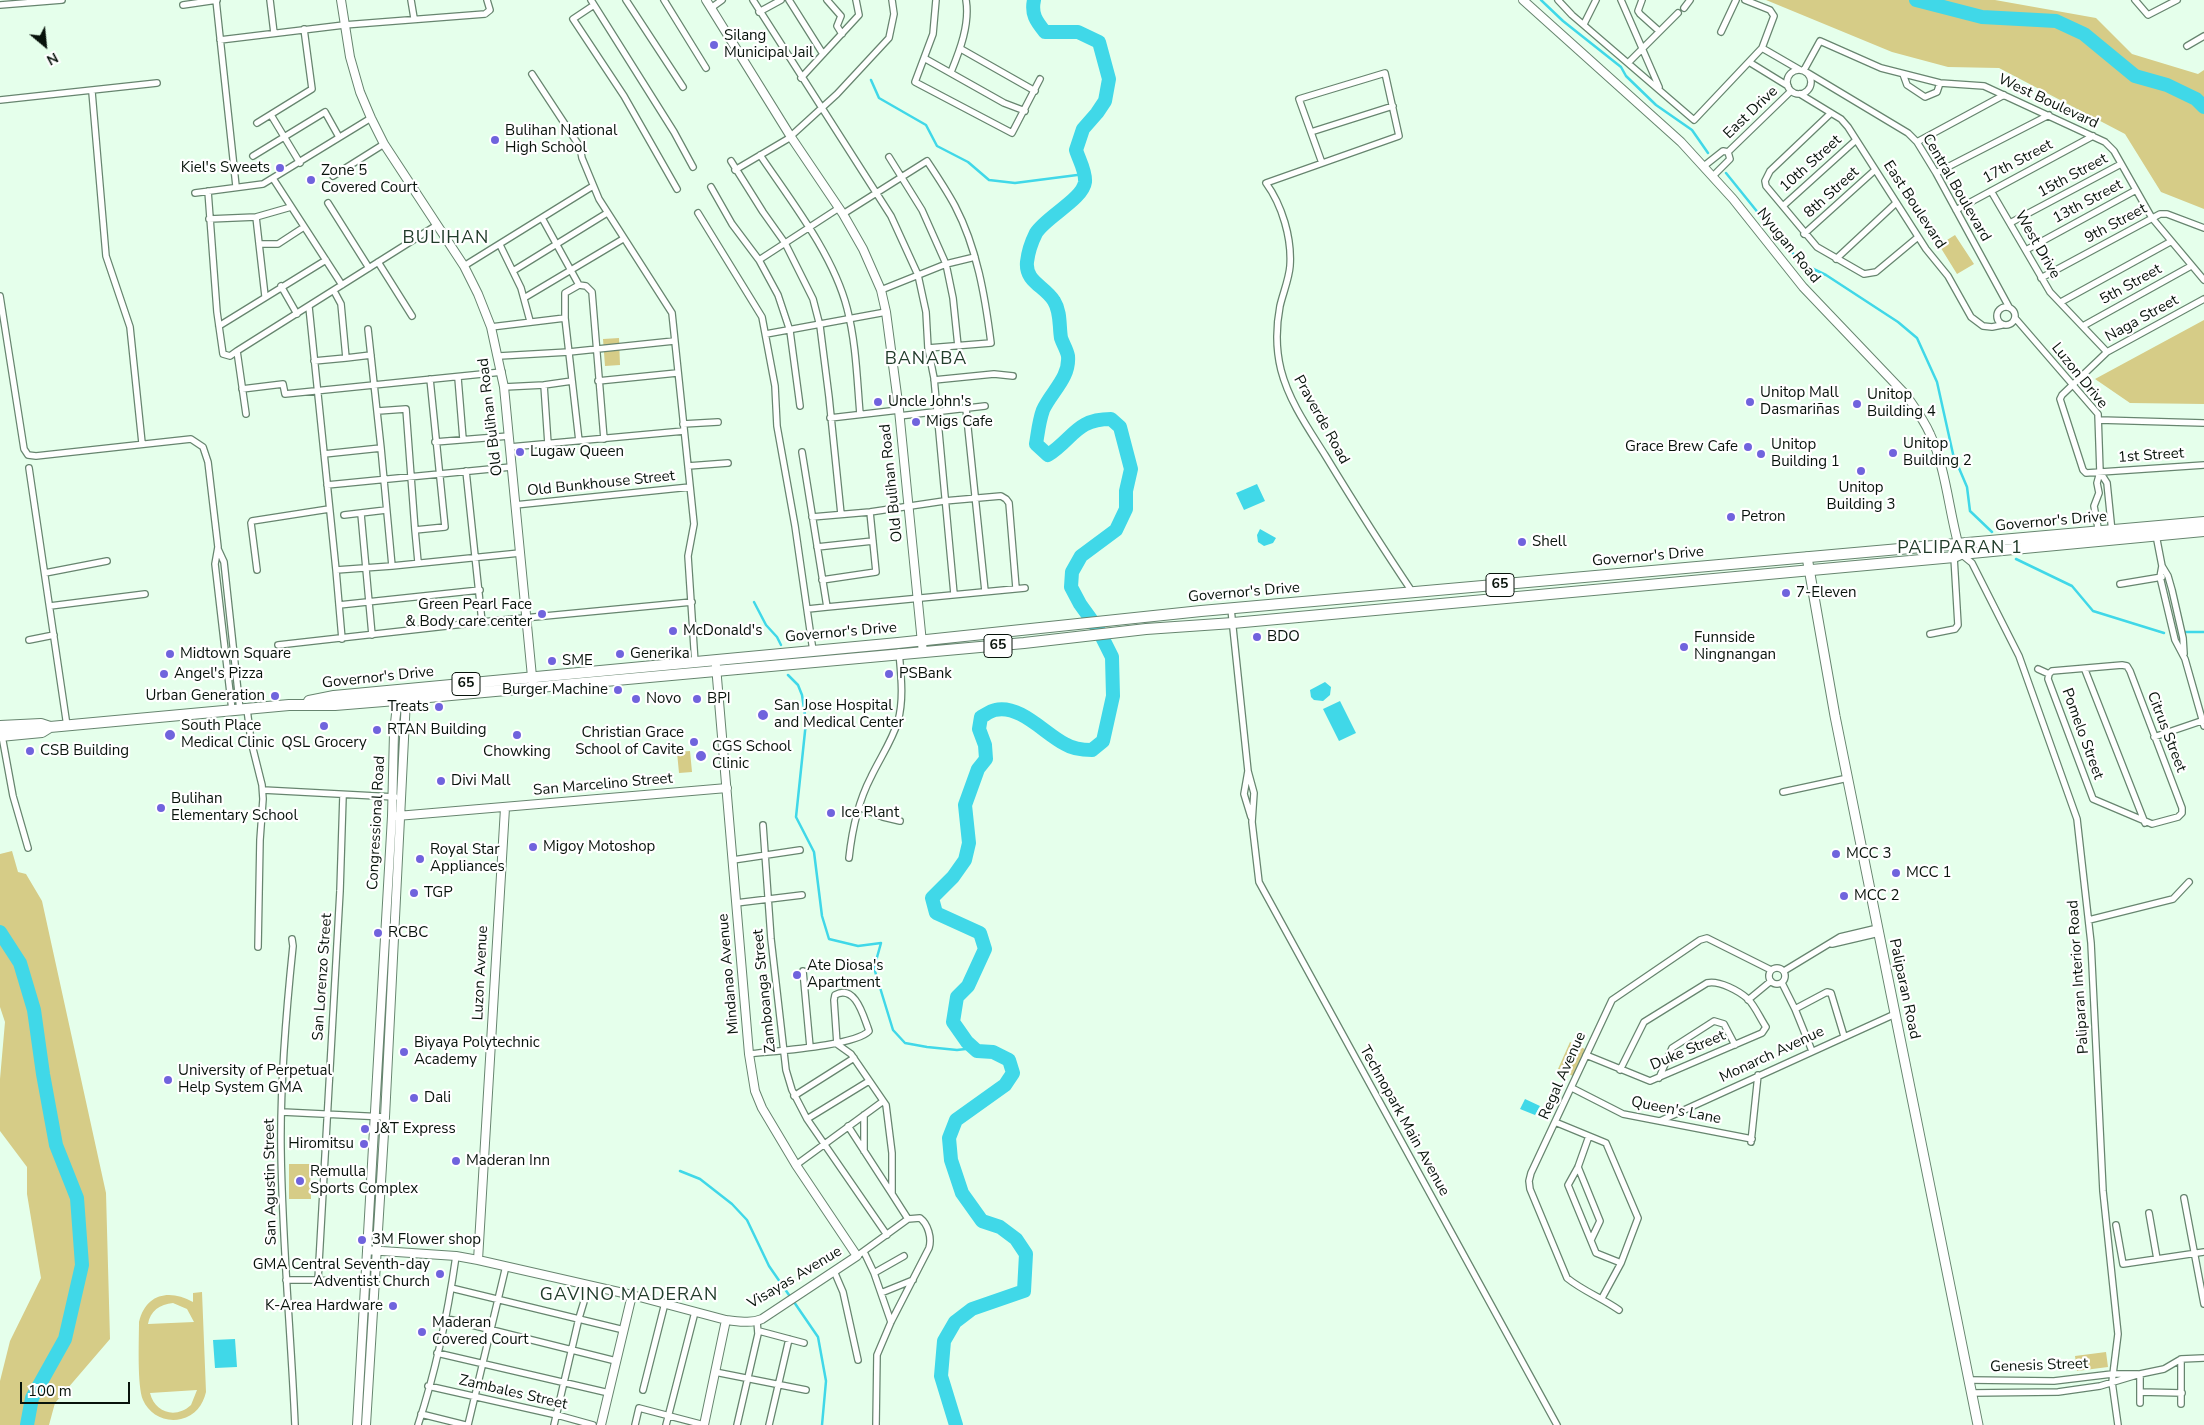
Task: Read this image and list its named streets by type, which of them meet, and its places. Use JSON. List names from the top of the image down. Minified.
{"streets":{"highway":["Governor's Drive","65"],"main road":["Paliparan Road"],"street":["West Boulevard","East Drive","17th Street","10th Street","15th Street","Central Boulevard","8th Street","13th Street","East Boulevard","9th Street","West Drive","Nyugan Road","5th Street","Naga Street","Luzon Drive","Old Bulihan Road","Praverde Road","1st Street","Old Bunkhouse Street","Citrus Street","Pomelo Street","San Marcelino Street","Congressional Road","Luzon Avenue","Mindanao Avenue","San Lorenzo Street","Paliparan Interior Road","Zamboanga Street","Duke Street","Monarch Avenue","Regal Avenue","Queen's Lane","Technopark Main Avenue","San Agustin Street","Visayas Avenue","Genesis Street","Zambales Street"]},"crossings":[["West Boulevard","East Drive"],["West Boulevard","17th Street"],["West Boulevard","15th Street"],["West Boulevard","Central Boulevard"],["West Boulevard","13th Street"],["West Boulevard","East Boulevard"],["West Boulevard","9th Street"],["West Boulevard","5th Street"],["East Drive","Central Boulevard"],["East Drive","East Boulevard"],["East Drive","Nyugan Road"],["17th Street","Central Boulevard"],["17th Street","West Drive"],["10th Street","East Boulevard"],["15th Street","West Drive"],["Central Boulevard","East Boulevard"],["Central Boulevard","Luzon Drive"],["8th Street","East Boulevard"],["13th Street","West Drive"],["East Boulevard","Luzon Drive"],["9th Street","West Drive"],["West Drive","5th Street"],["West Drive","Naga Street"],["Nyugan Road","Governor's Drive"],["Nyugan Road","Paliparan Interior Road"],["Naga Street","Luzon Drive"],["Naga Street","1st Street"],["Luzon Drive","1st Street"],["Old Bulihan Road","Old Bunkhouse Street"],["Old Bulihan Road","Governor's Drive"],["Praverde Road","Governor's Drive"],["Governor's Drive","Congressional Road"],["Governor's Drive","Mindanao Avenue"],["Governor's Drive","Paliparan Interior Road"],["Governor's Drive","Paliparan Road"],["Governor's Drive","Technopark Main Avenue"],["Citrus Street","Pomelo Street"],["San Marcelino Street","Congressional Road"],["San Marcelino Street","Luzon Avenue"],["San Marcelino Street","Mindanao Avenue"],["Congressional Road","Visayas Avenue"],["Luzon Avenue","Visayas Avenue"],["Mindanao Avenue","Visayas Avenue"],["Paliparan Interior Road","Genesis Street"],["Paliparan Road","Monarch Avenue"],["Paliparan Road","Genesis Street"],["Zamboanga Street","Visayas Avenue"],["Duke Street","Regal Avenue"],["Monarch Avenue","Queen's Lane"],["Regal Avenue","Queen's Lane"]],"districts":["BULIHAN","BANABA","PALIPARAN 1","GAVINO MADERAN"],"places":["Silang Municipal Jail","Bulihan National High School","Kiel's Sweets","Zone 5 Covered Court","Uncle John's","Unitop Mall Dasmariñas","Unitop Building 4","Migs Cafe","Grace Brew Cafe","Lugaw Queen","Unitop Building 2","Unitop Building 1","Unitop Building 3","Petron","Shell","7-Eleven","Green Pearl Face & Body care center","McDonald's","BDO","Funnside Ningnangan","Midtown Square","Generika","SME","Angel's Pizza","PSBank","Burger Machine","Urban Generation","Novo","BPI","Treats","San Jose Hospital and Medical Center","QSL Grocery","RTAN Building","South Place Medical Clinic","Chowking","Christian Grace School of Cavite","CSB Building","CGS School Clinic","Divi Mall","Bulihan Elementary School","Ice Plant","Migoy Motoshop","MCC 3","Royal Star Appliances","MCC 1","TGP","MCC 2","RCBC","Ate Diosa's Apartment","Biyaya Polytechnic Academy","University of Perpetual Help System GMA","Dali","J&T Express","Hiromitsu","Maderan Inn","Remulla Sports Complex","3M Flower shop","GMA Central Seventh-day Adventist Church","K-Area Hardware","Maderan Covered Court"],"scale_bar":"100 m","north":"bottom right"}
